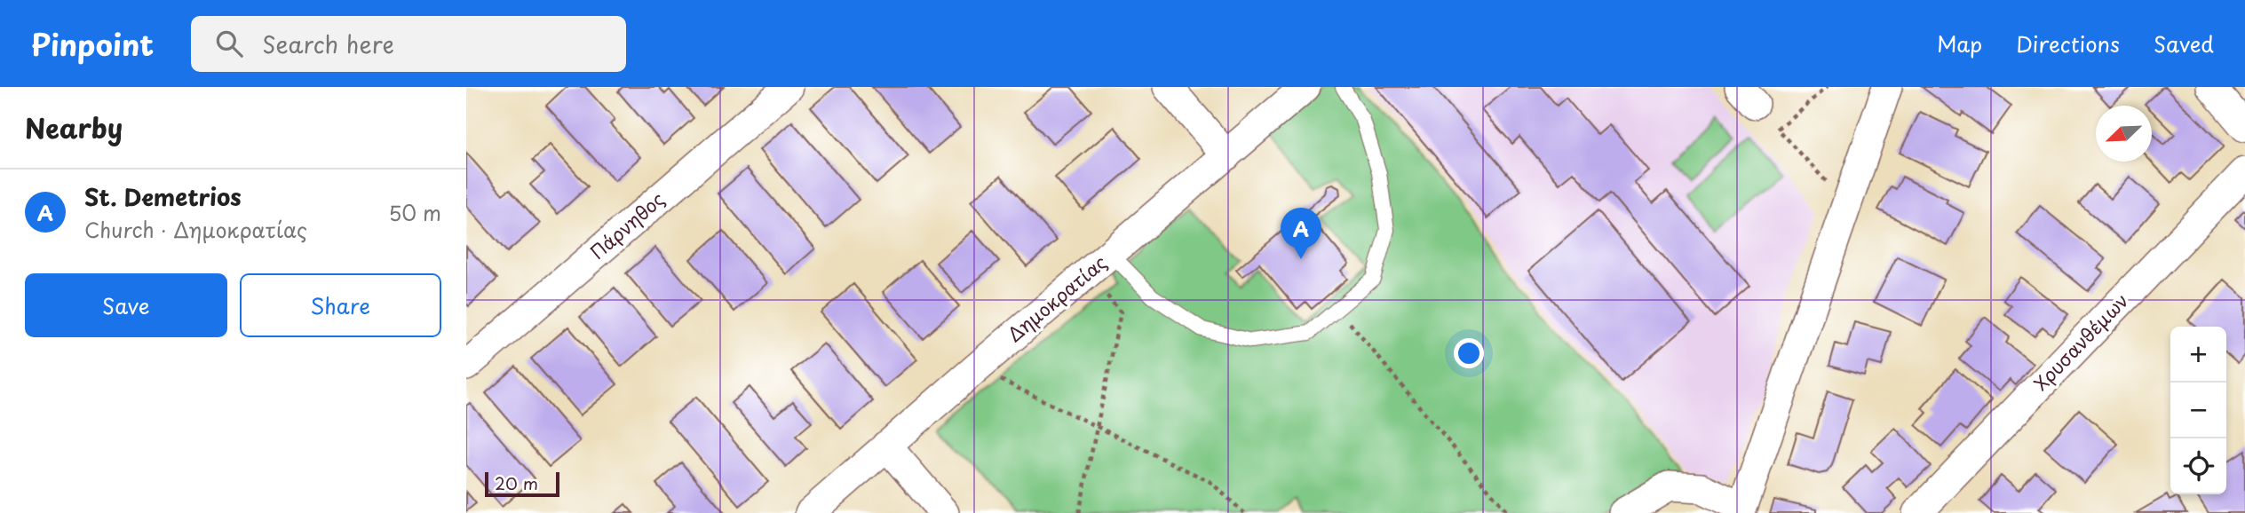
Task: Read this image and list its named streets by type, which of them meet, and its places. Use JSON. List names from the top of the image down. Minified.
{"streets":{"street":["Πάρνηθος","Δημοκρατίας","Χρυσανθέμων"]},"scale_bar":"20 m","north":"bottom left","page":{"header":"Pinpoint","search":"Search here","nav":["Map","Directions","Saved"],"heading":"Nearby","list":[{"mark":"A","name":"St. Demetrios","note":"Church · Δημοκρατίας","value":"50 m"}],"pins":"A","buttons":["Save","Share"],"map_buttons":["+","−"],"scale":"20 m"}}
